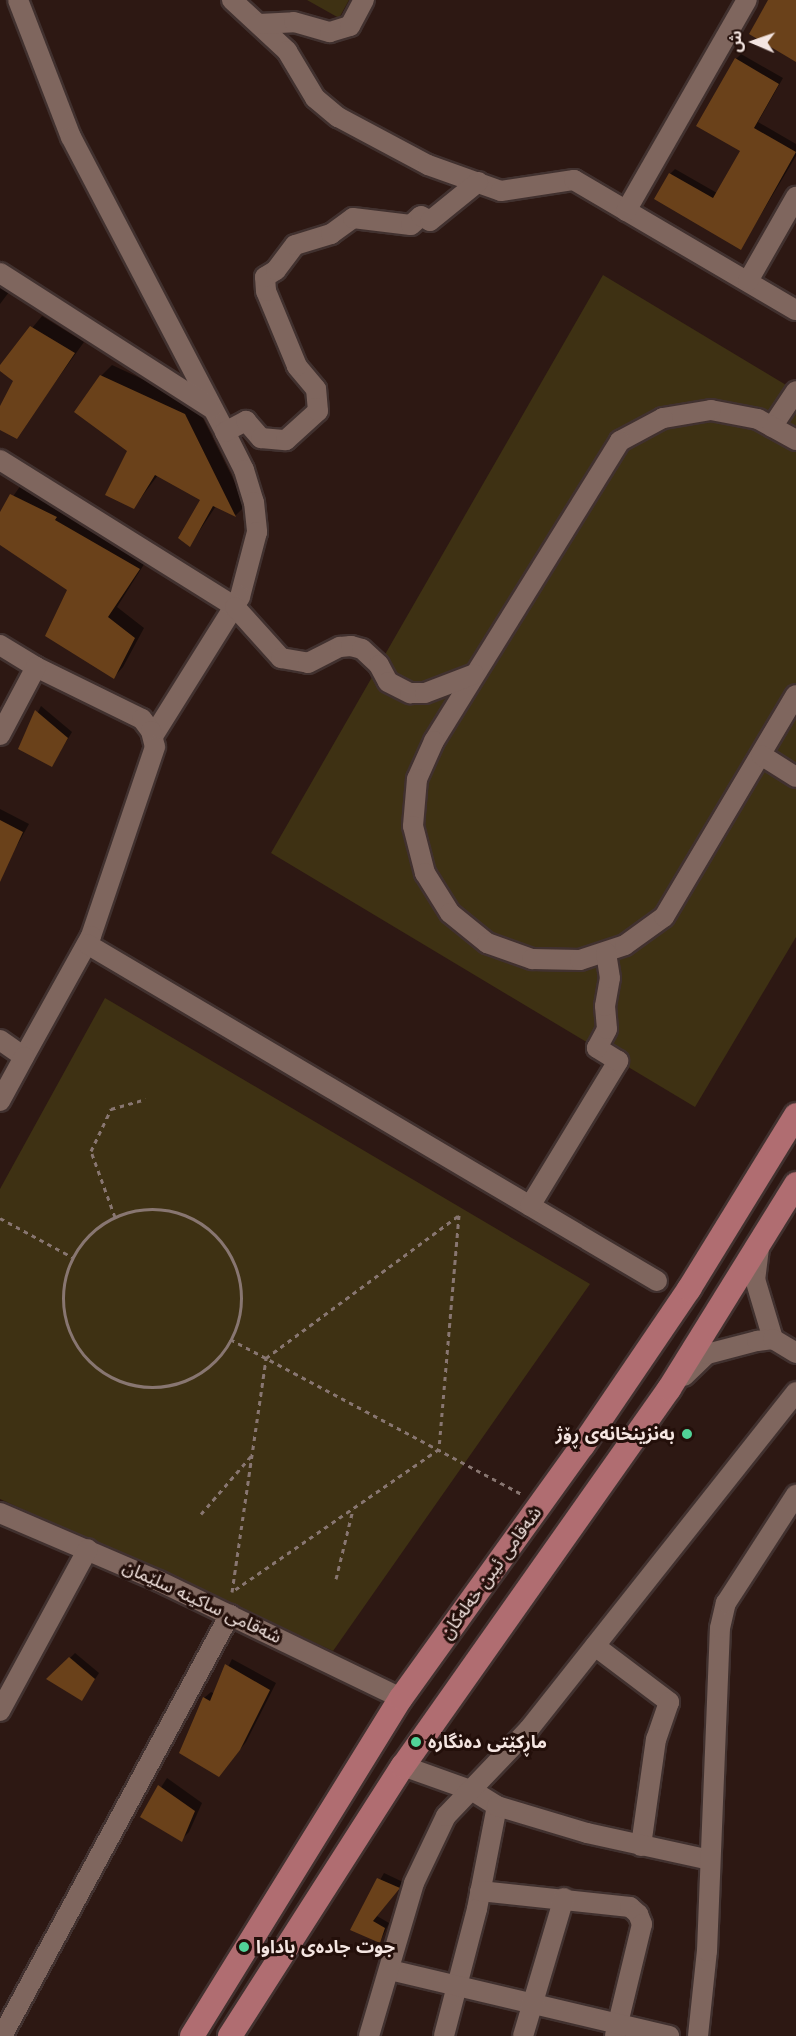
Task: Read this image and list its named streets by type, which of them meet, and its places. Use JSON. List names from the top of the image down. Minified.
{"streets":{"main road":["شەقامی ئیبن خەلەکان"],"street":["شەقامی ساکینە سلێمان"]},"crossings":[["شەقامی ئیبن خەلەکان","شەقامی ساکینە سلێمان"]],"places":["بەنزینخانەی ڕۆژ","ماڕكێتی دەنگارە","جوت جادەی باداوا"],"north":"left"}
